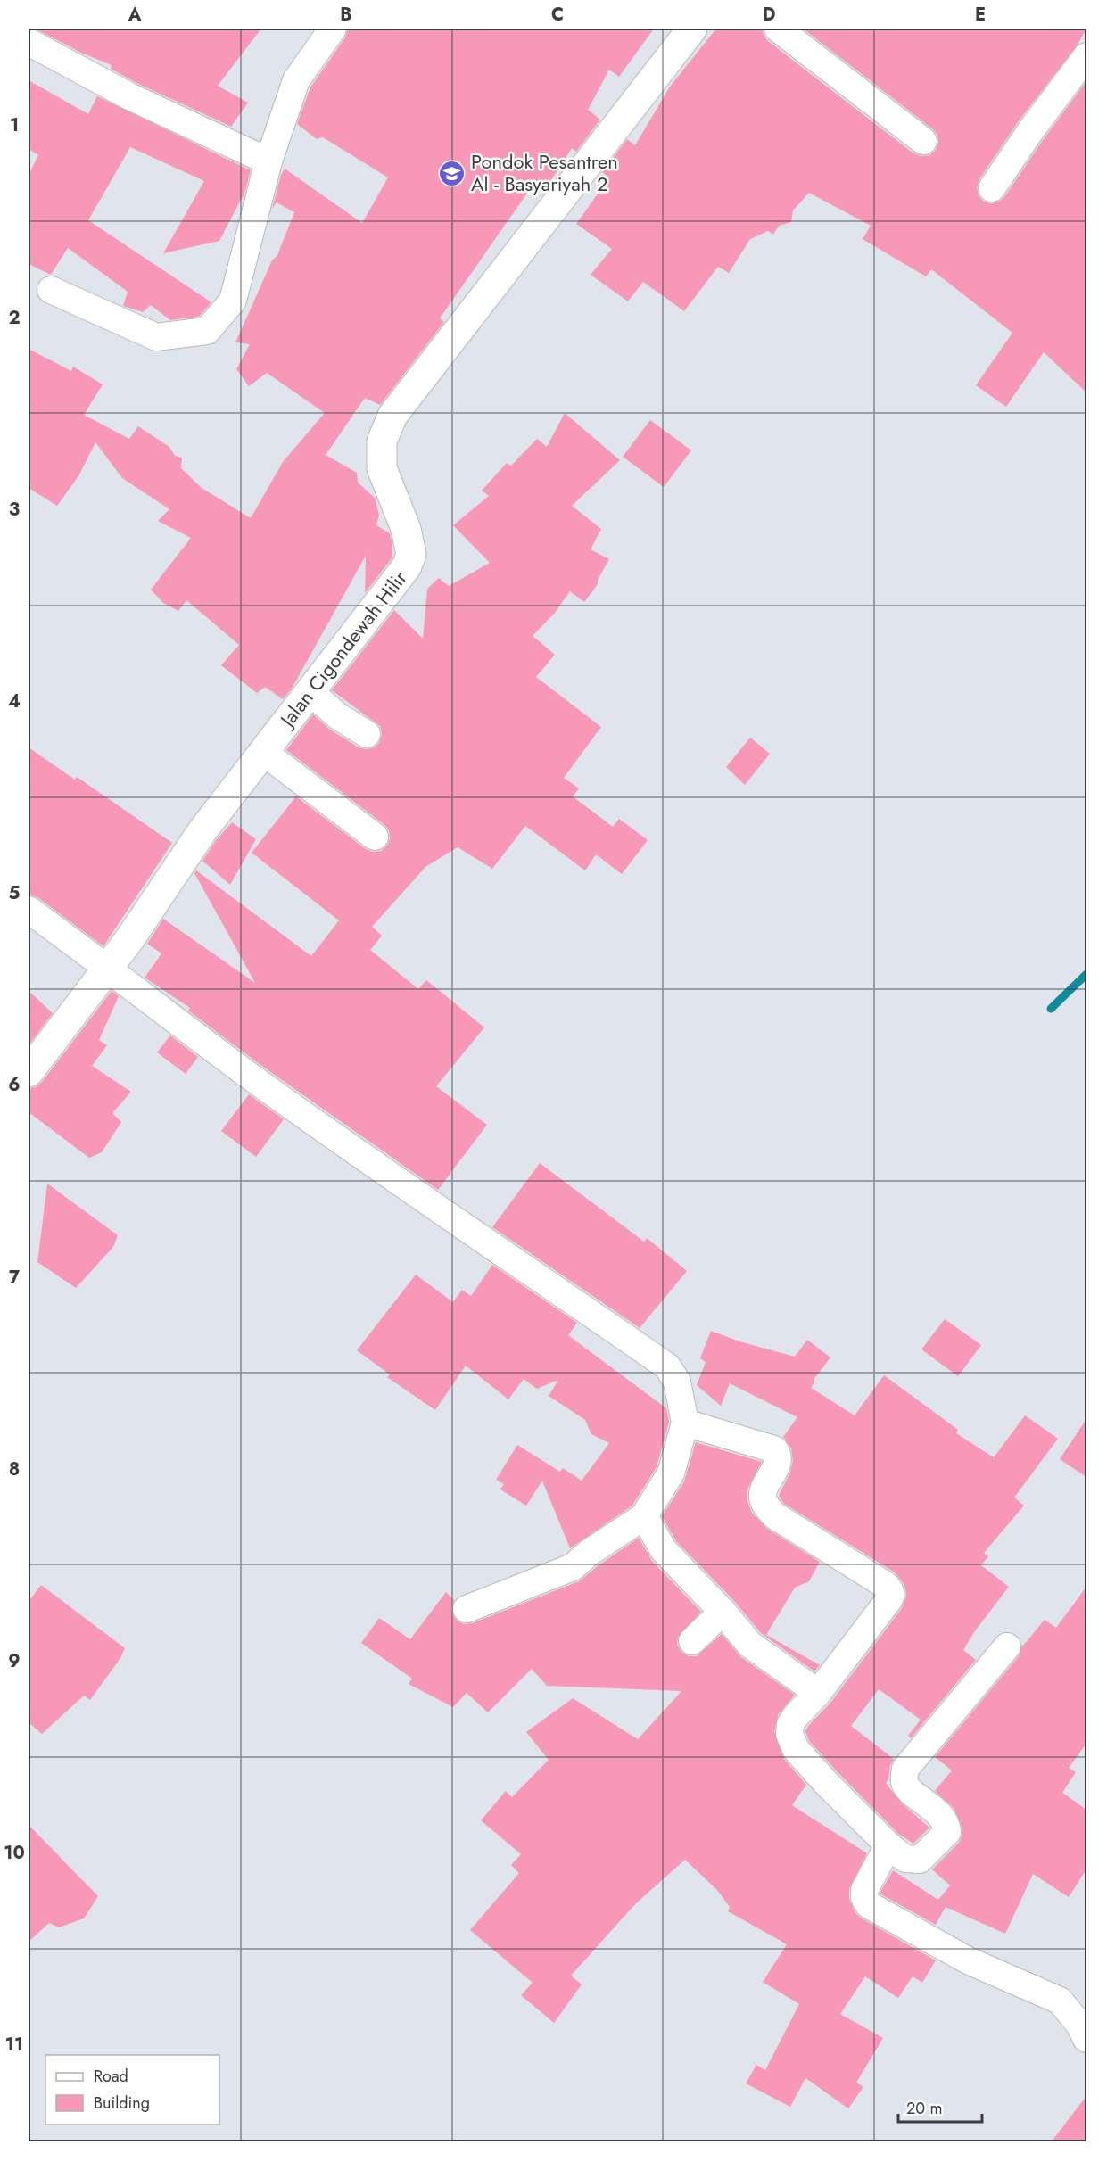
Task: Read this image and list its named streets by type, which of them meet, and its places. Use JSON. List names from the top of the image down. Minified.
{"streets":{"street":["Jalan Cigondewah Hilir"]},"places":{"school or university":["Pondok Pesantren Al - Basyariyah 2"]},"legend":["Road","Building"],"scale_bar":"20 m","grid":{"columns":["A","B","C","D","E"],"rows":["1","2","3","4","5","6","7","8","9","10","11"]}}
